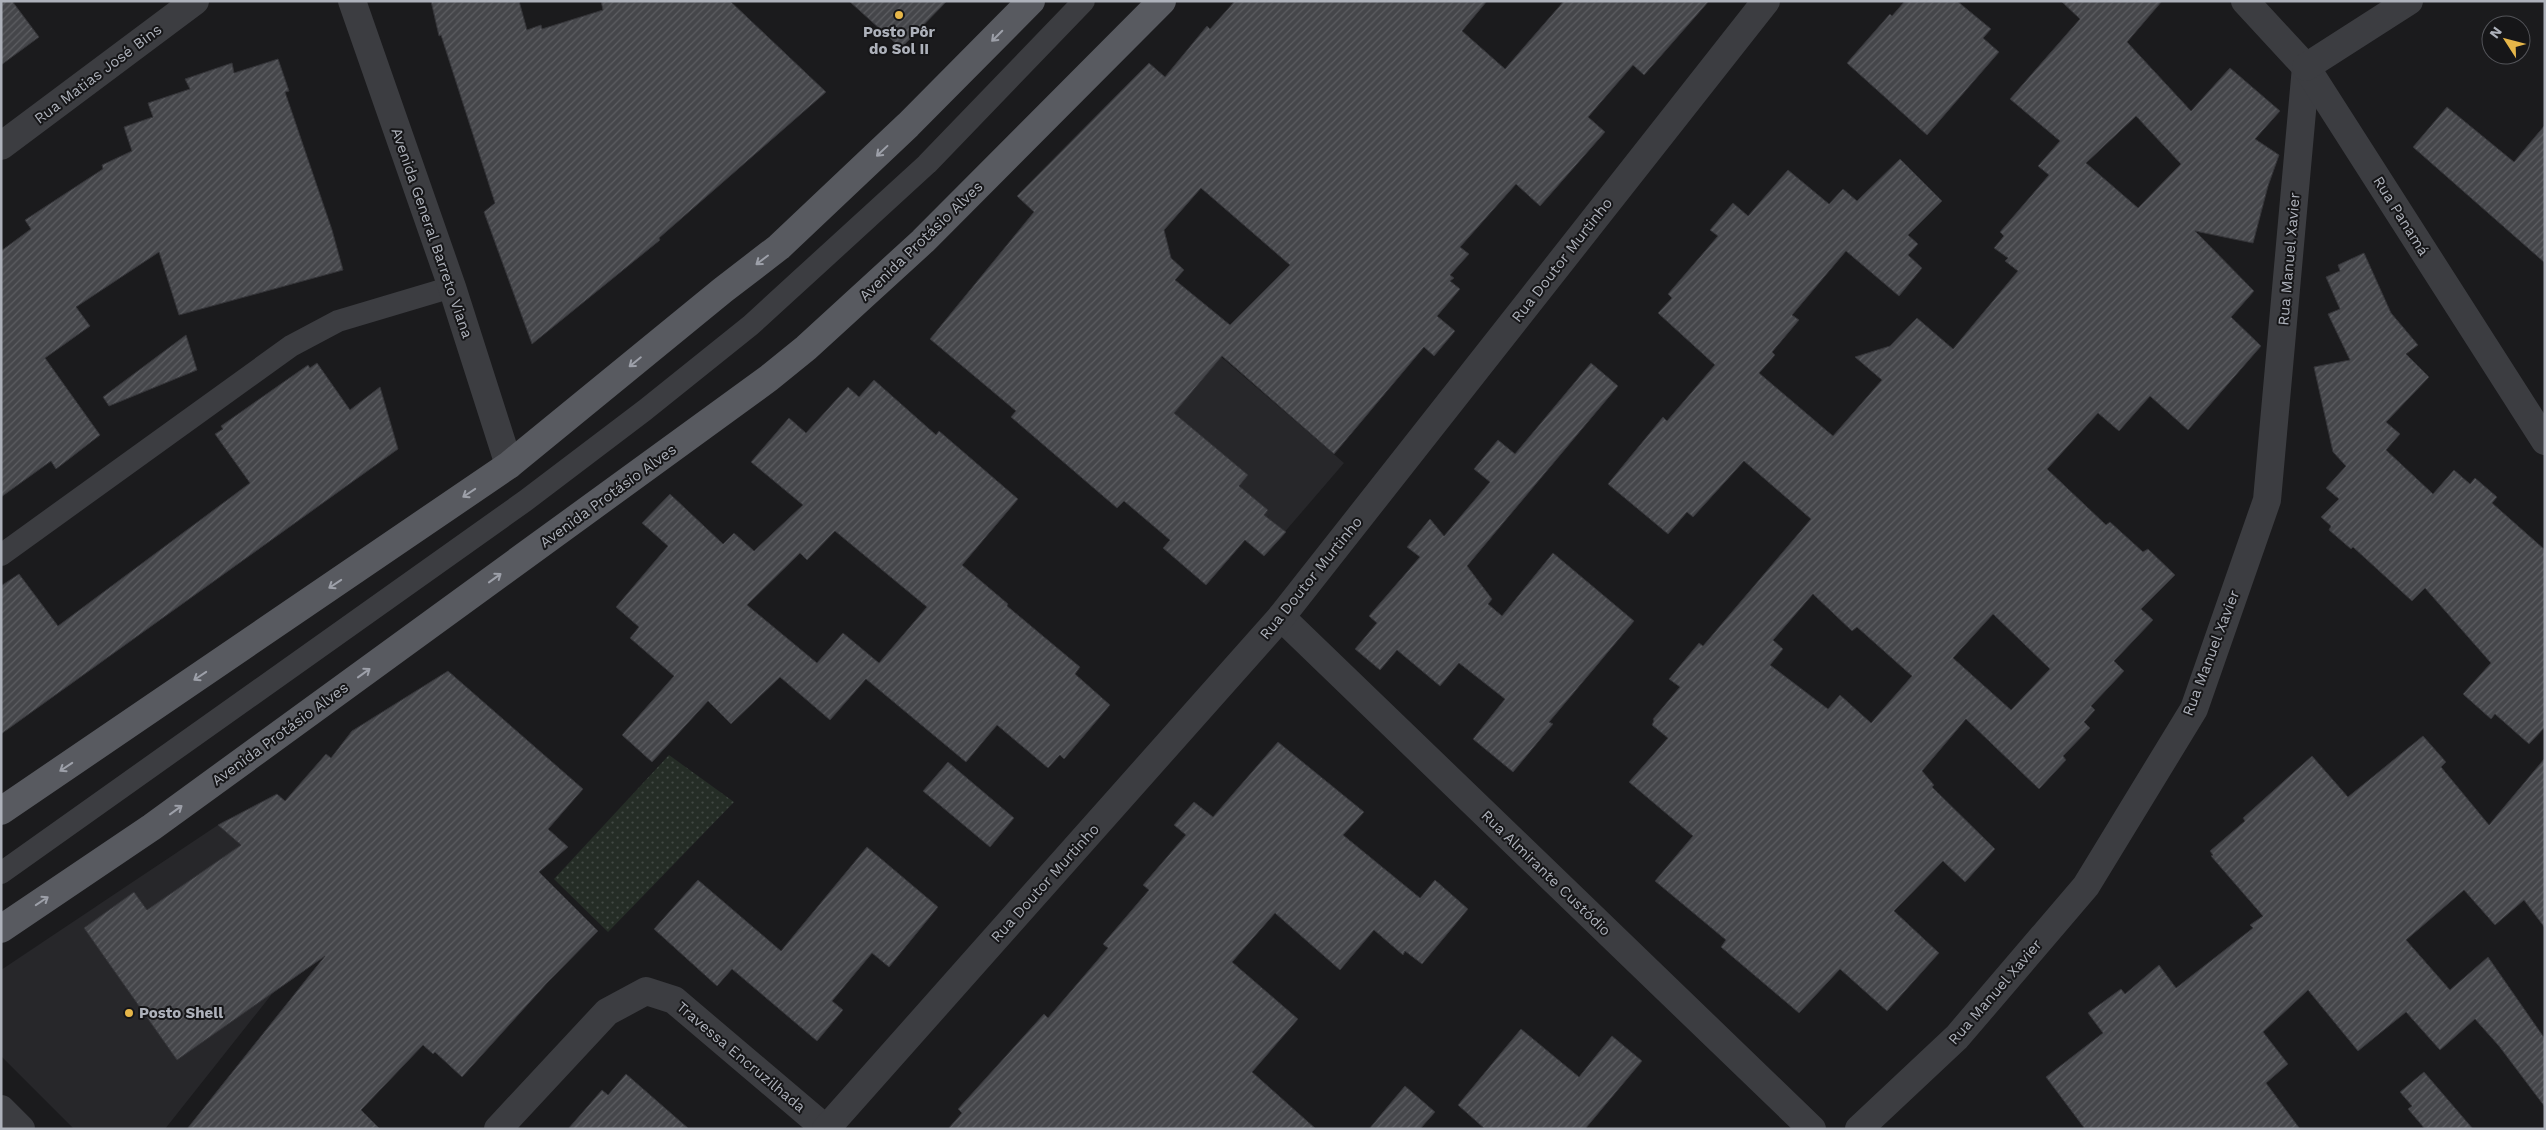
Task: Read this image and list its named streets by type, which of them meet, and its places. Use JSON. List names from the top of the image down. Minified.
{"streets":{"main road":["Avenida Protásio Alves"],"street":["Rua Matias José Bins","Rua Panamá","Avenida General Barreto Viana","Rua Manuel Xavier","Rua Doutor Murtinho","Rua Almirante Custódio","Travessa Encruzilhada"]},"crossings":[["Rua Panamá","Rua Manuel Xavier"],["Rua Doutor Murtinho","Rua Almirante Custódio"],["Rua Doutor Murtinho","Travessa Encruzilhada"]],"places":["Posto Pôr do Sol II","Posto Shell"],"north":"top left"}
